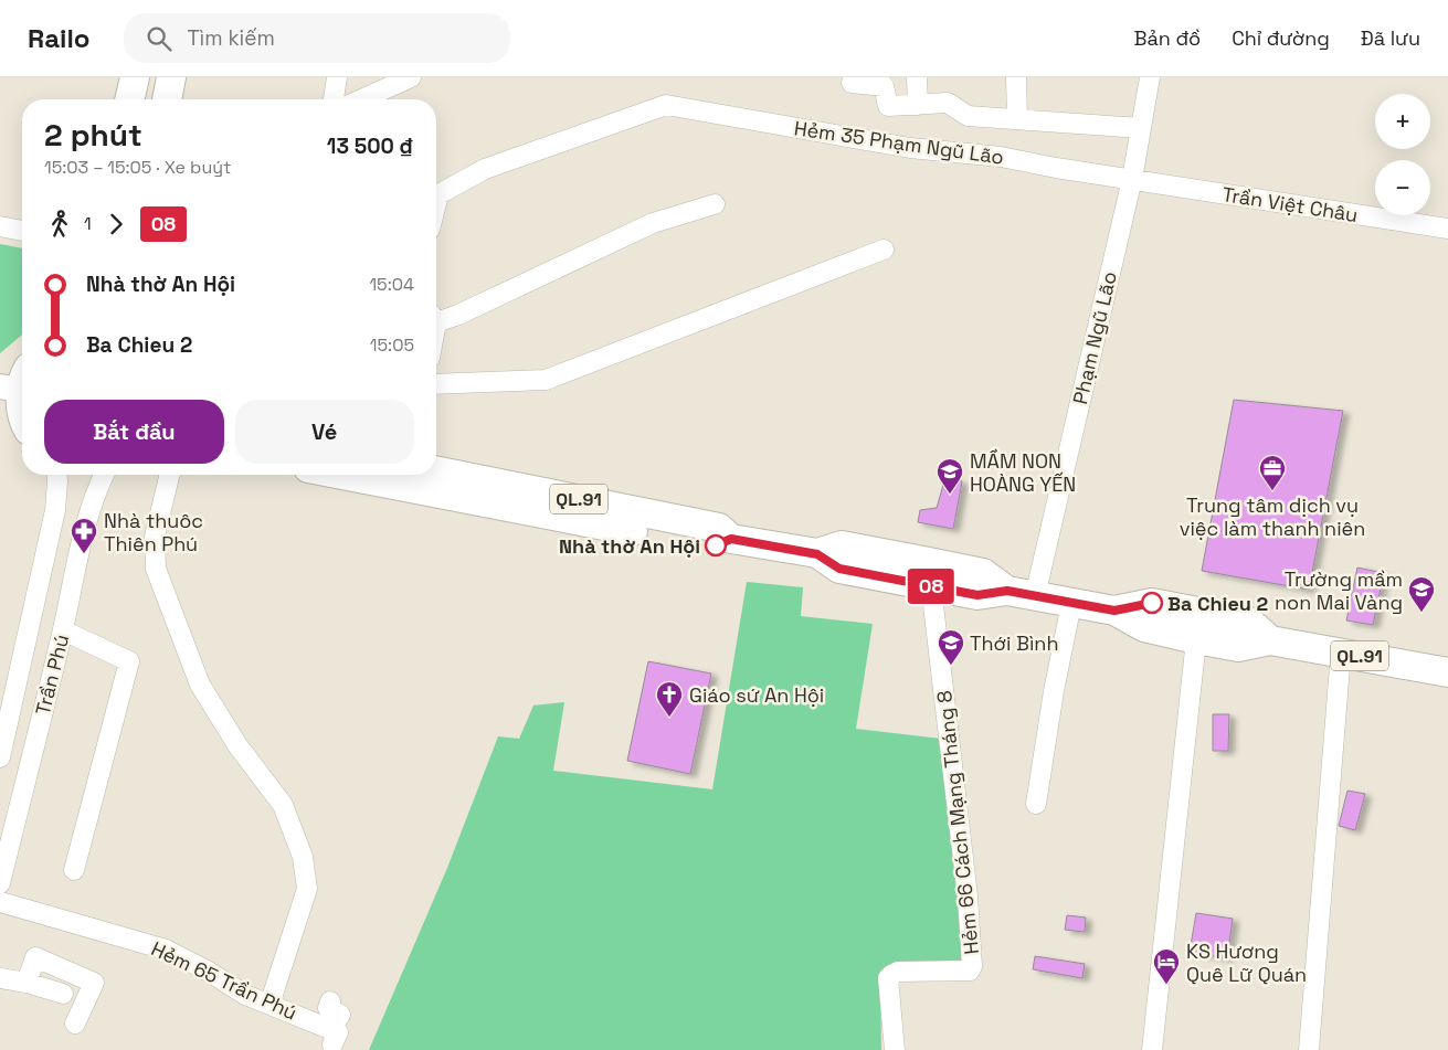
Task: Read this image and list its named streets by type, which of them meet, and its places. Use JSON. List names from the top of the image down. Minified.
{"streets":{"highway":["QL.91"],"street":["Hẻm 35 Phạm Ngũ Lão","Trần Việt Châu","Phạm Ngũ Lão","Trần Phú","Hẻm 66 Cách Mạng Tháng 8","Hẻm 65 Trần Phú"]},"crossings":[["Hẻm 35 Phạm Ngũ Lão","Trần Việt Châu"],["Hẻm 35 Phạm Ngũ Lão","Phạm Ngũ Lão"],["Trần Việt Châu","Phạm Ngũ Lão"],["Phạm Ngũ Lão","QL.91"],["QL.91","Hẻm 66 Cách Mạng Tháng 8"]],"places":{"office":["Trung tâm dịch vụ việc làm thanh niên"],"school or university":["MẦM NON HOÀNG YẾN","Trường mầm non Mai Vàng","Thới Bình"],"other":["Nhà thờ An Hội","Ba Chieu 2"],"pharmacy":["Nhà thuôc Thiên Phú"],"church":["Giáo sứ An Hội"],"hotel":["KS Hương Quê Lữ Quán"]},"lines":["bus line 08"],"page":{"header":"Railo","search":"Tìm kiếm","nav":["Bản đồ","Chỉ đường","Đã lưu"],"on_map":"08","map_buttons":["+","−"],"heading":["2 phút","15:03 – 15:05 · Xe buýt","13 500 ₫"],"legs":["1","08"],"list":[{"name":"Nhà thờ An Hội","value":"15:04"},{"name":"Ba Chieu 2","value":"15:05"}],"buttons":["Bắt đầu","Vé"]}}
